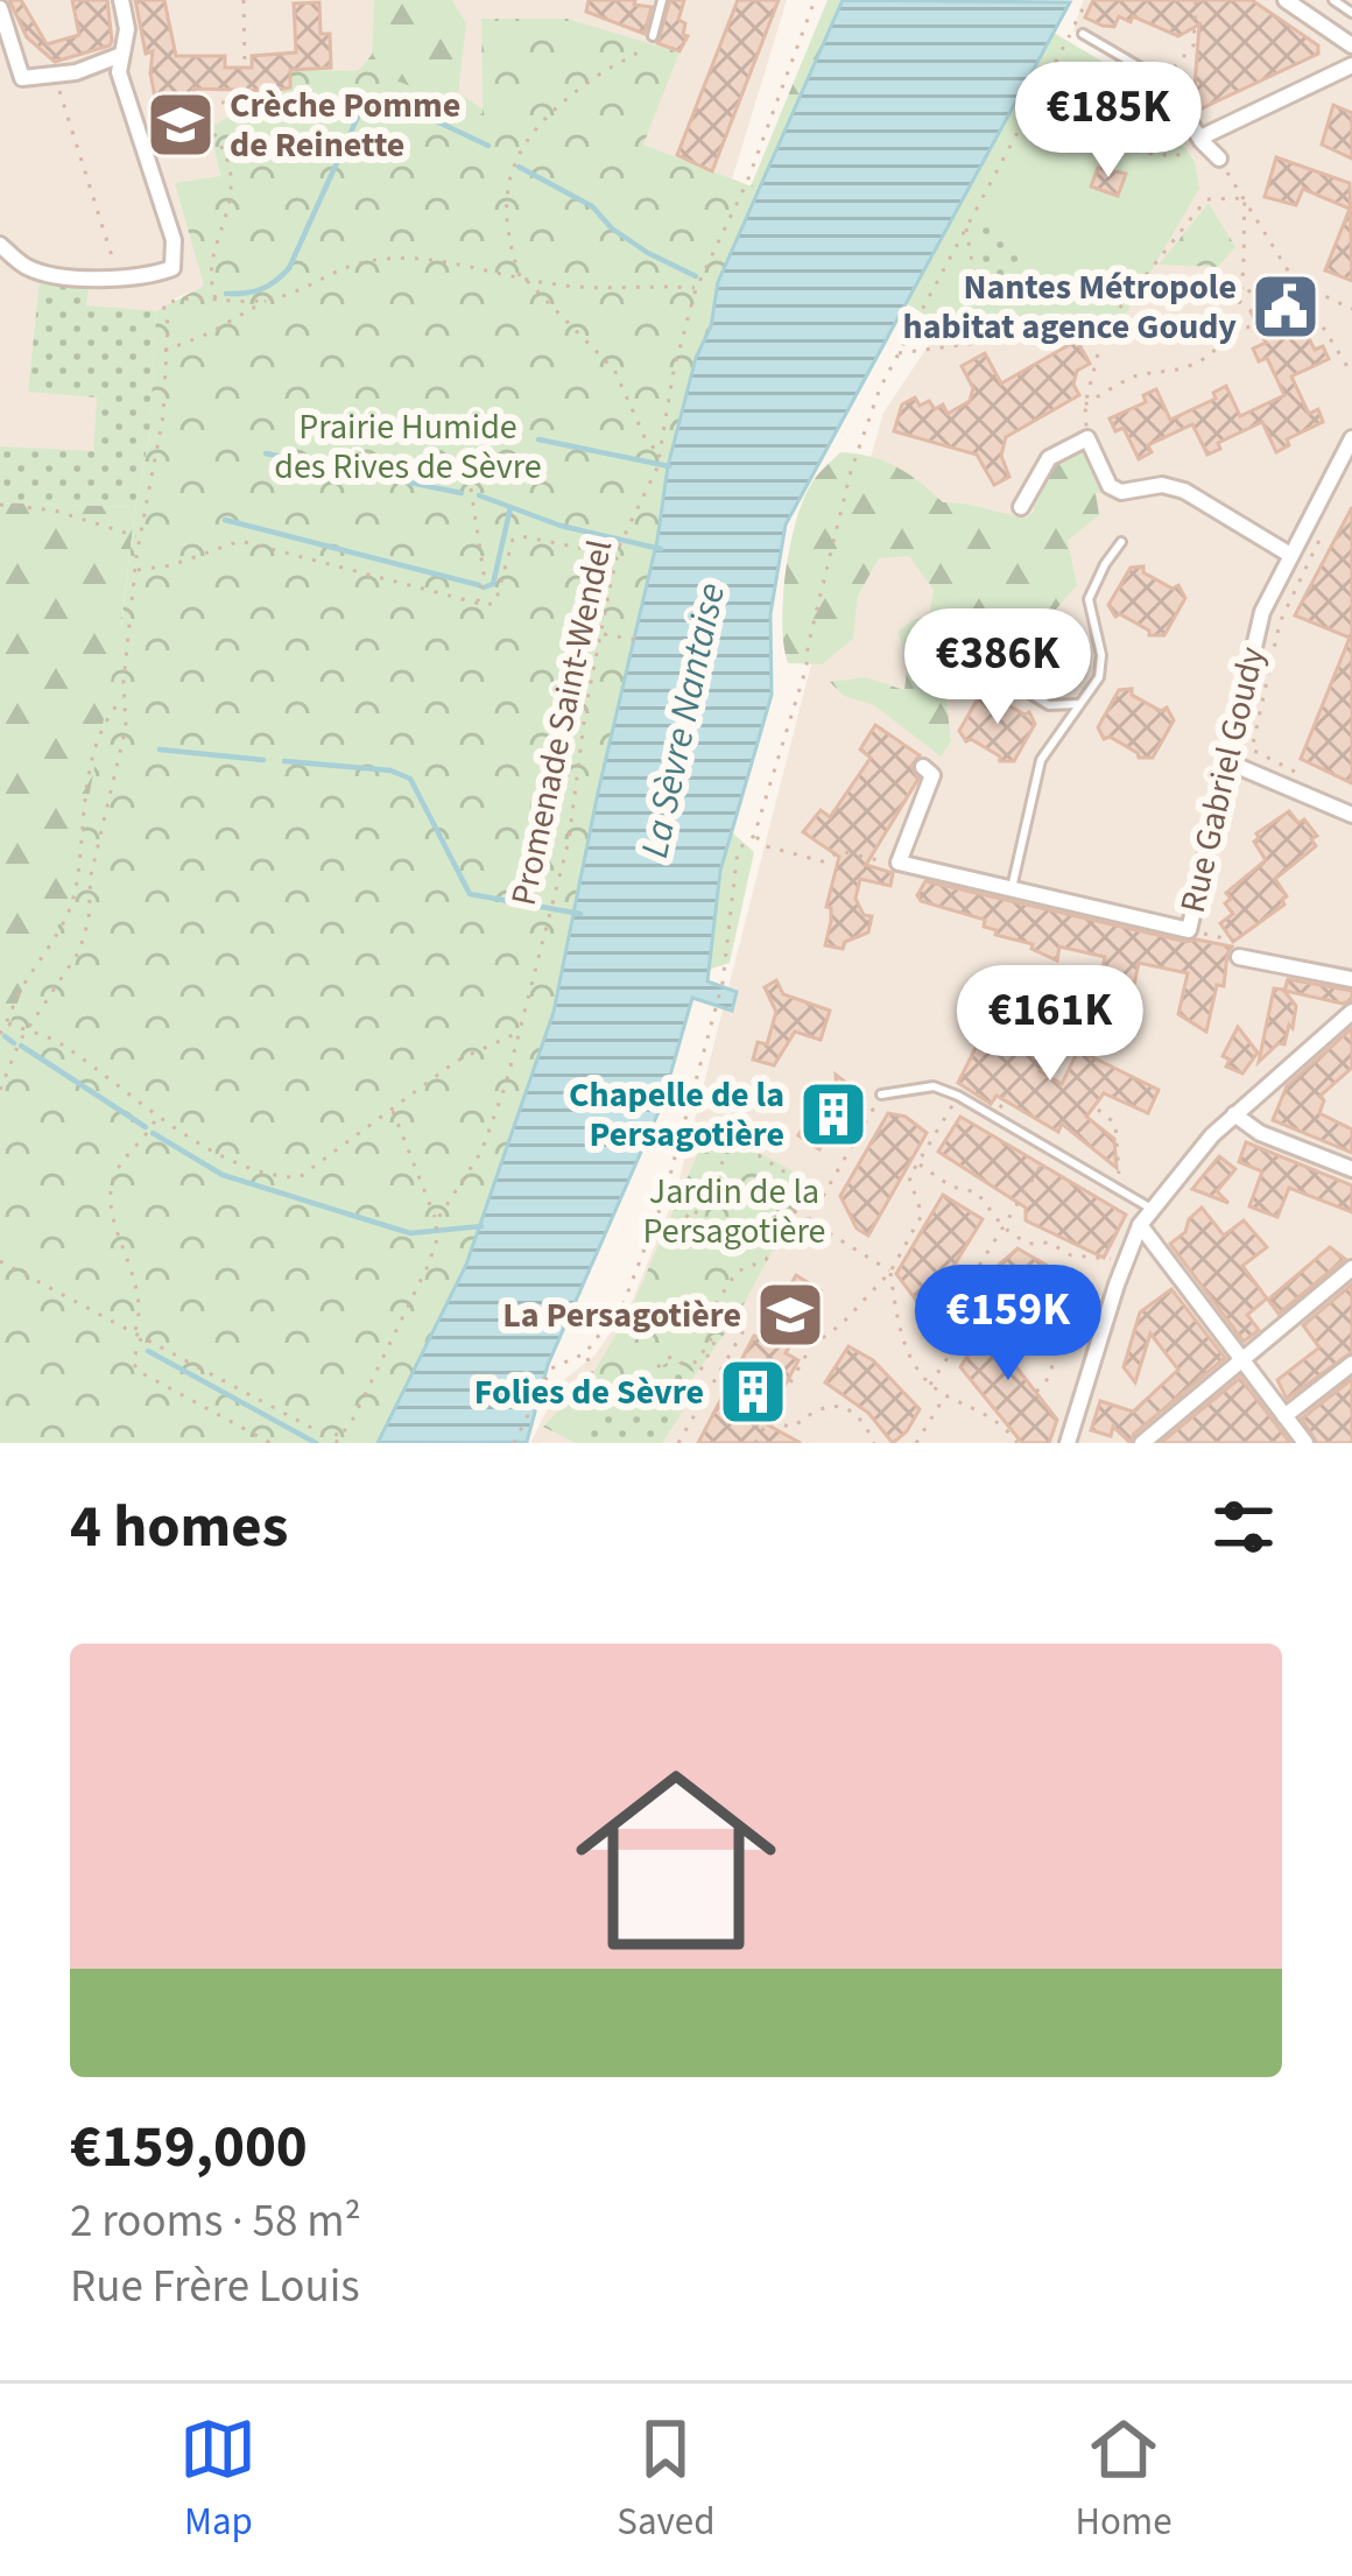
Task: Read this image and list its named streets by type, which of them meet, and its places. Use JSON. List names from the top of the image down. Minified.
{"streets":{"street":["Rue Gabriel Goudy"],"path":["Promenade Saint-Wendel"]},"water":["La Sèvre Nantaise"],"parks":["Prairie Humide des Rives de Sèvre","Jardin de la Persagotière"],"places":{"school or university":["Crèche Pomme de Reinette","La Persagotière"],"public building":["Nantes Métropole habitat agence Goudy"],"building":["Chapelle de la Persagotière","Folies de Sèvre"]},"page":{"price":["€185K","€386K","€161K","€159K"],"heading":"4 homes","list":[{"name":"€159,000","note":"2 rooms · 58 m² · Rue Frère Louis"}],"tabs":["Map","Saved","Home"]}}
